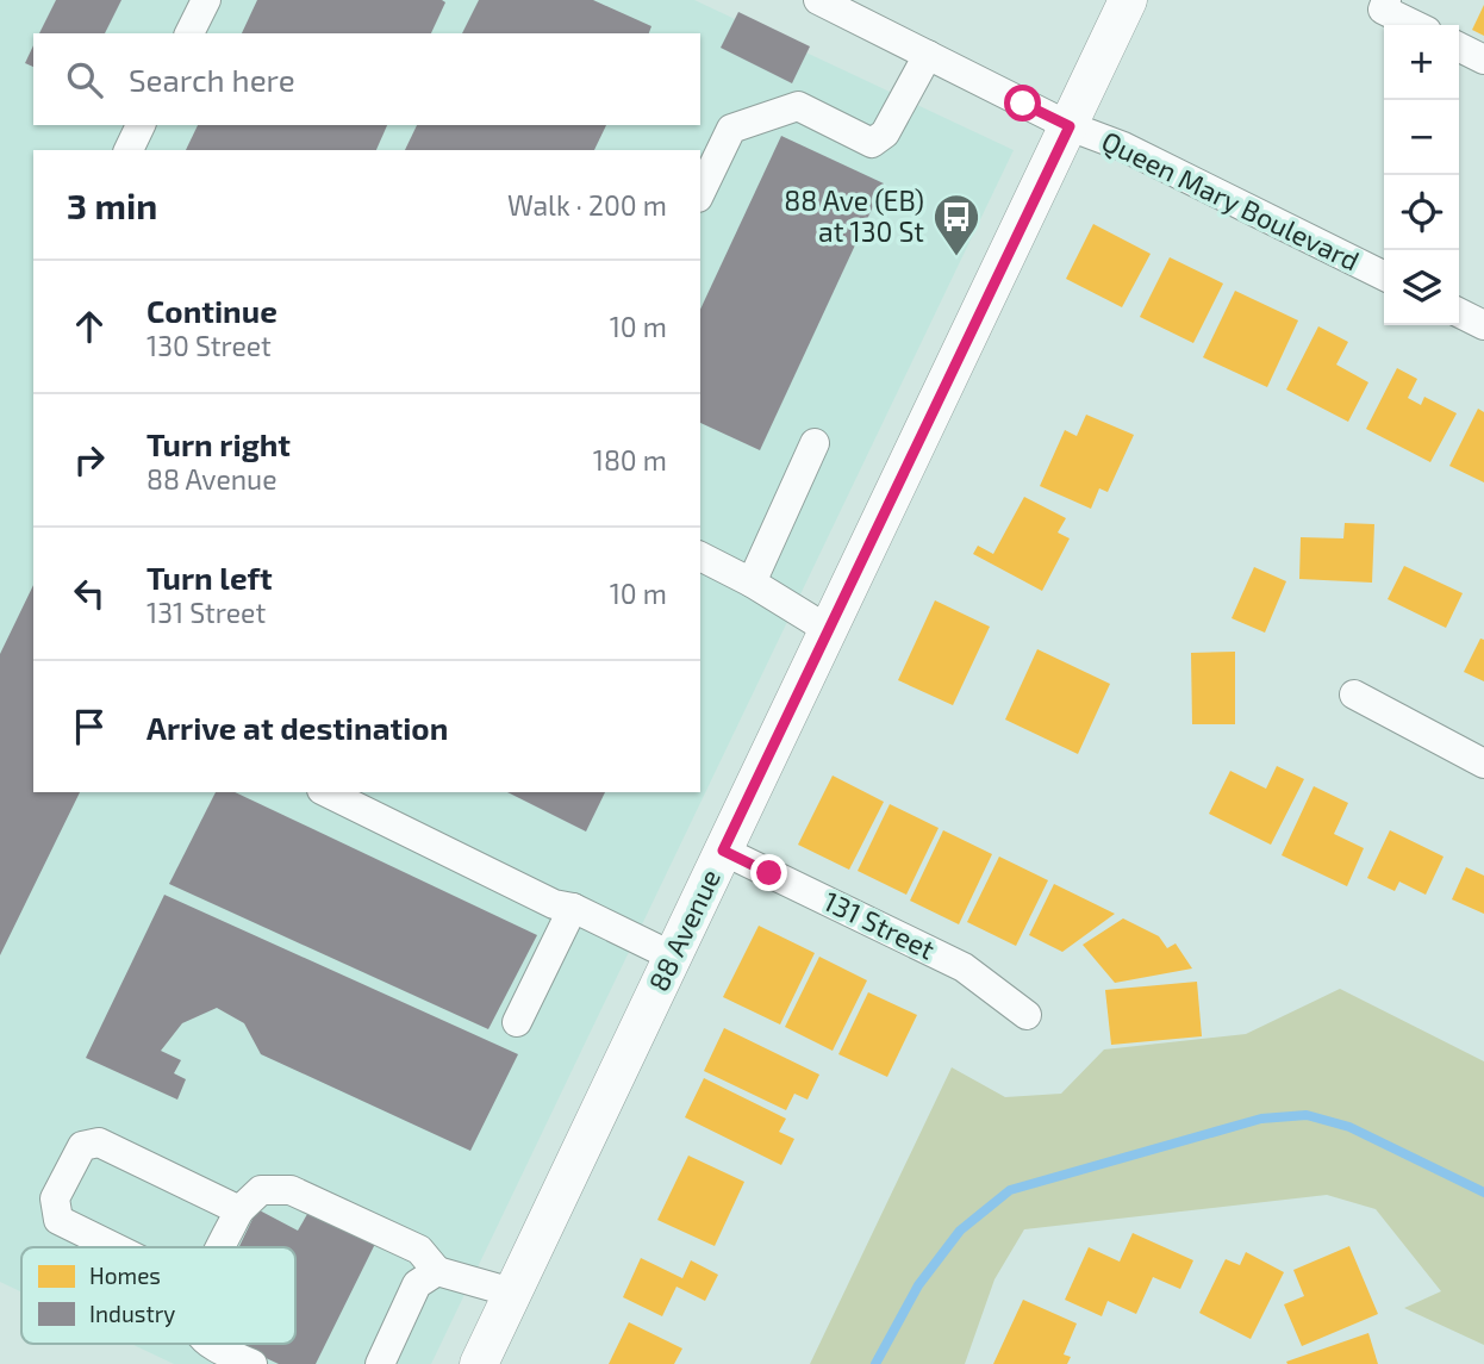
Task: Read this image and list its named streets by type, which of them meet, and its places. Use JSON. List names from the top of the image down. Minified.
{"streets":{"main road":["88 Avenue"],"street":["Queen Mary Boulevard","131 Street"]},"crossings":[["Queen Mary Boulevard","88 Avenue"],["131 Street","88 Avenue"]],"places":{"bus stop":["88 Ave (EB) at 130 St"]},"legend":["Homes","Industry"],"page":{"map_buttons":["+","−"],"search":"Search here","heading":["3 min","Walk · 200 m"],"list":[["Continue","130 Street","10 m"],["Turn right","88 Avenue","180 m"],["Turn left","131 Street","10 m"],"Arrive at destination"]}}
